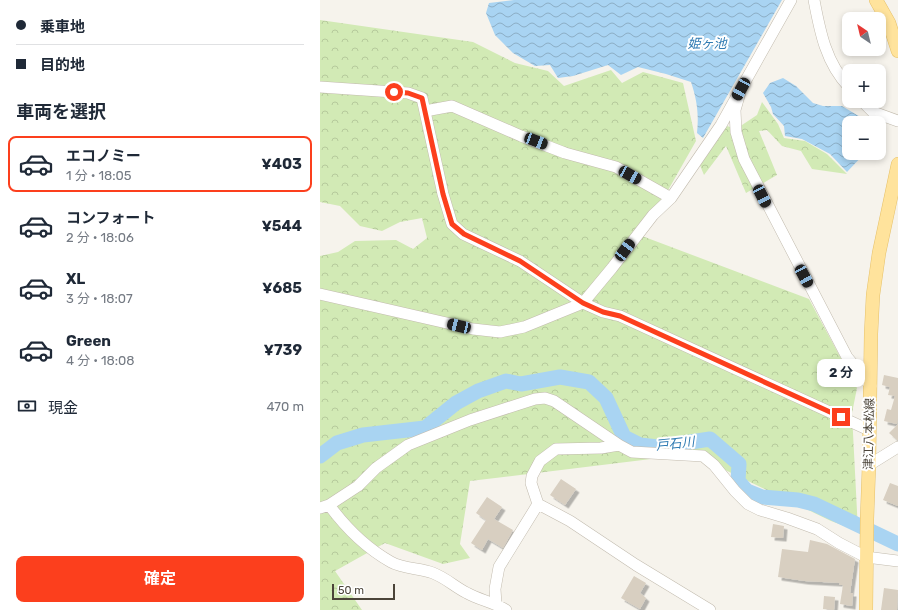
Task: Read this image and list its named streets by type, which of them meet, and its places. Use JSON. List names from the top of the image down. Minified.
{"streets":{"main road":["津江八本松線"]},"water":["姫ヶ池","戸石川"],"scale_bar":"50 m","north":"top left","page":{"banner":["乗車地","目的地"],"map_buttons":["+","−"],"heading":"車両を選択","list":[{"name":"エコノミー","note":"1 分 · 18:05","value":"¥403"},{"name":"コンフォート","note":"2 分 · 18:06","value":"¥544"},{"name":"XL","note":"3 分 · 18:07","value":"¥685"},{"name":"Green","note":"4 分 · 18:08","value":"¥739"}],"bubble":"2 分","pay":["現金","470 m"],"buttons":"確定","scale":"50 m"}}
